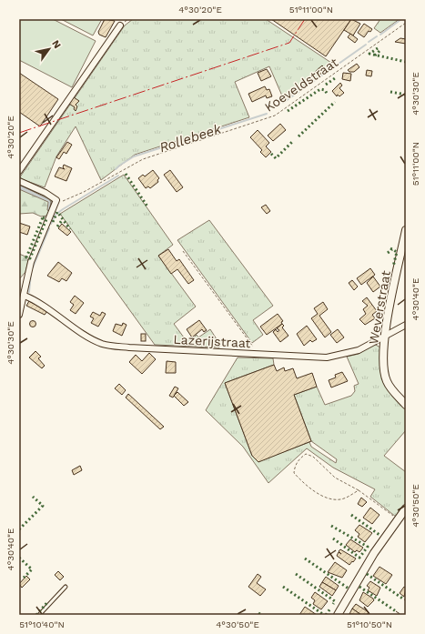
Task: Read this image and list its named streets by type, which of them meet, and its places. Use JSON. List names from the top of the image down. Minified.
{"streets":{"street":["Weverstraat","Lazerijstraat"],"path":["Koeveldstraat"]},"crossings":[["Weverstraat","Lazerijstraat"]],"water":["Rollebeek"],"north":"top right","coordinates":["4°30'20\"E","51°11'00\"N","4°30'30\"E","4°30'40\"E","4°30'50\"E","51°10'40\"N","51°10'50\"N"]}
